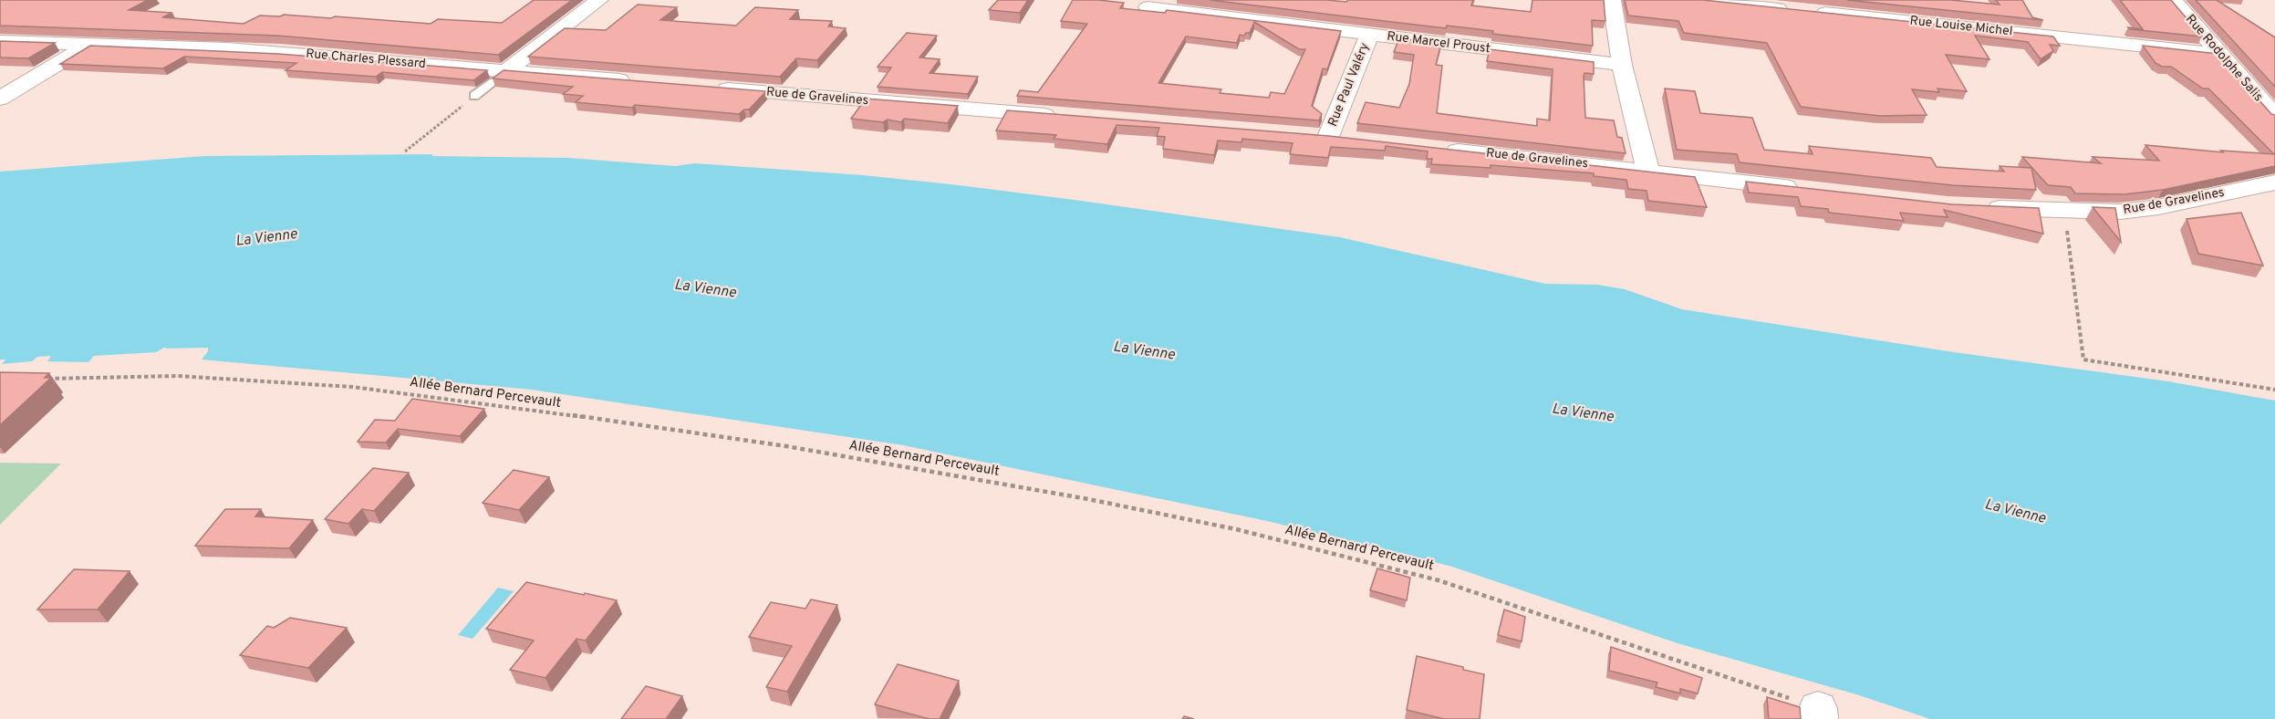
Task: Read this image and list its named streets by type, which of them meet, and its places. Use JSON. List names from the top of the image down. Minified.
{"streets":{"street":["Rue Louise Michel","Rue Marcel Proust","Rue Rodolphe Salis","Rue Charles Plessard","Rue Paul Valéry","Rue de Gravelines"],"path":["Allée Bernard Percevault"]},"crossings":[["Rue Louise Michel","Rue Rodolphe Salis"],["Rue Marcel Proust","Rue Paul Valéry"]],"water":["La Vienne"]}
